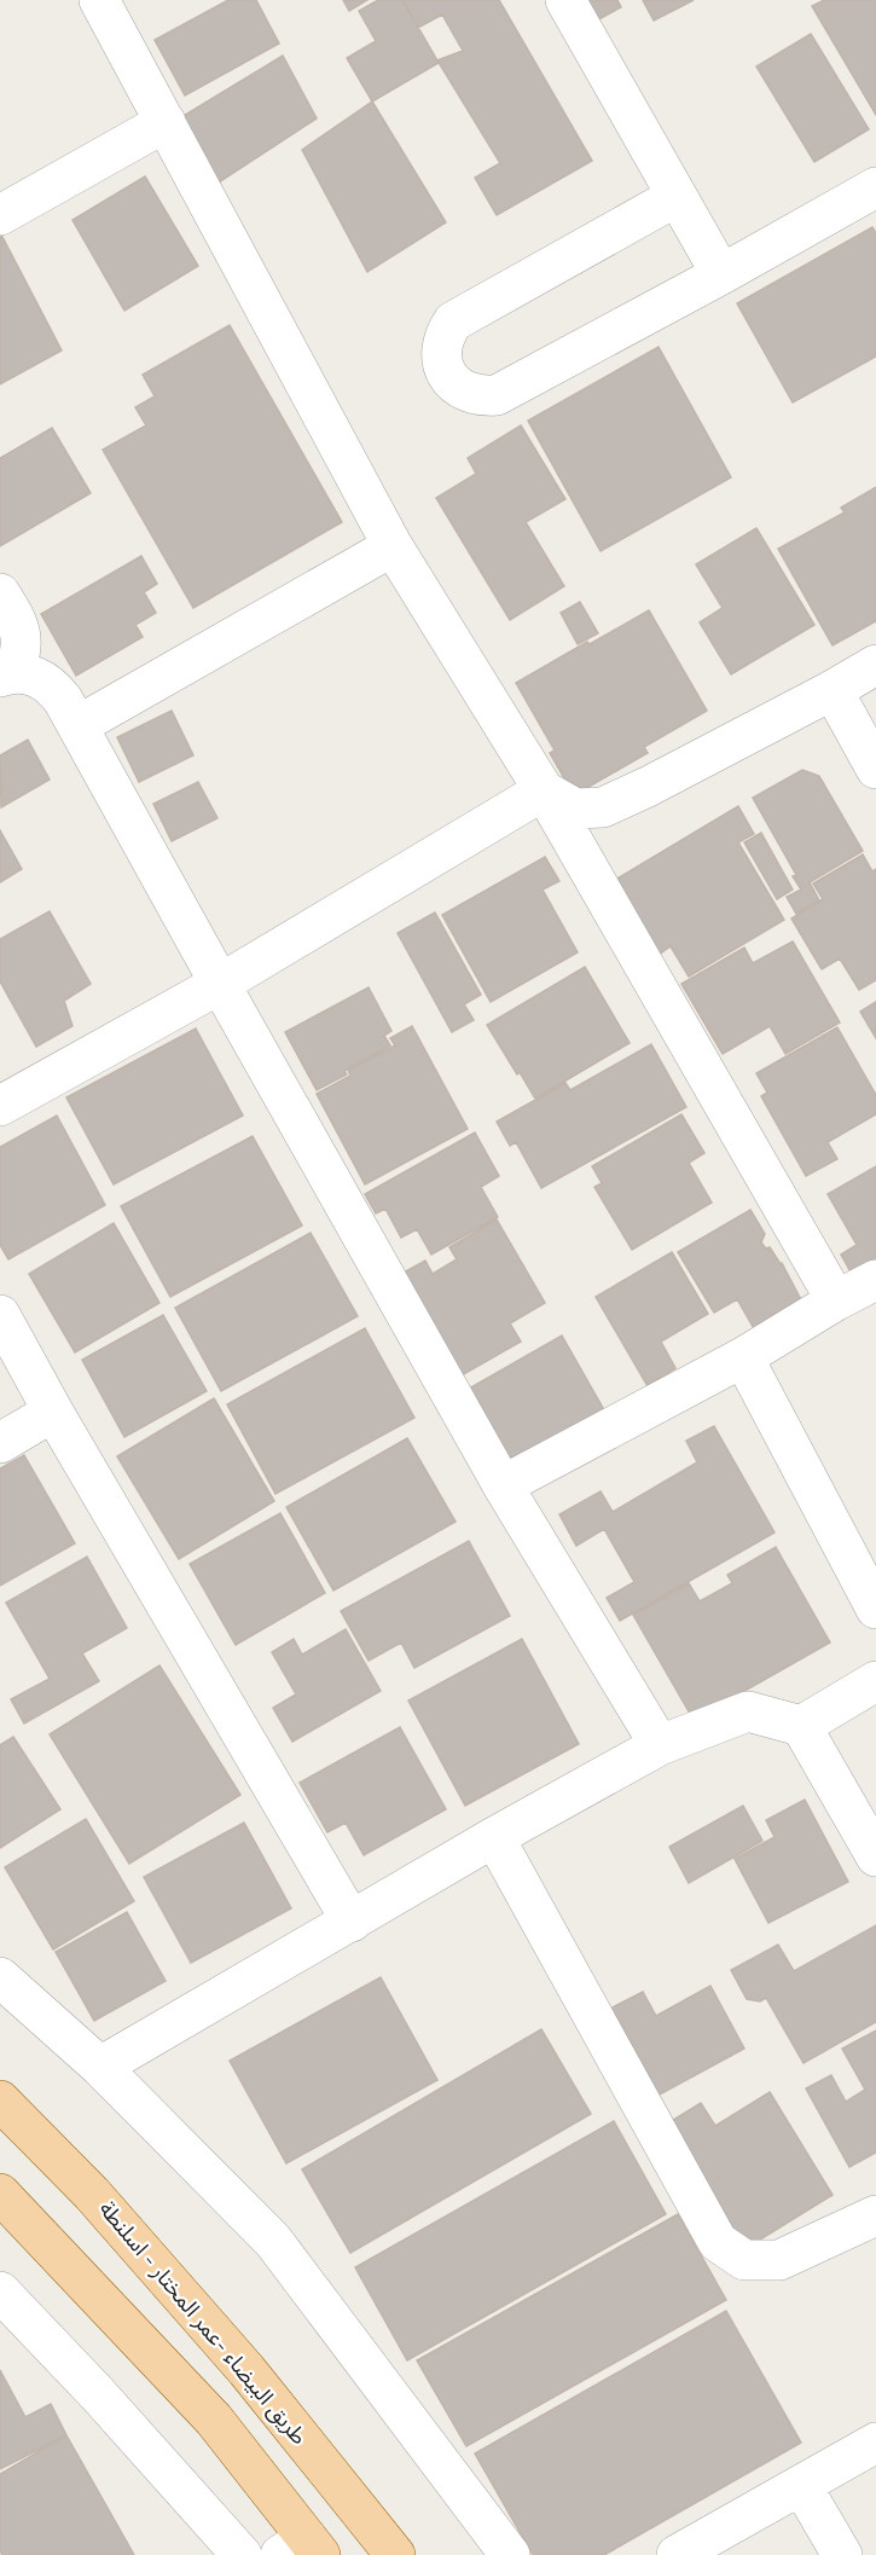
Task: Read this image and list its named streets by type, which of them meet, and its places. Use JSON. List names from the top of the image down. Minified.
{"streets":{"main road":["طريق البيضاء -عمر المختار - اسلنطة"]}}
